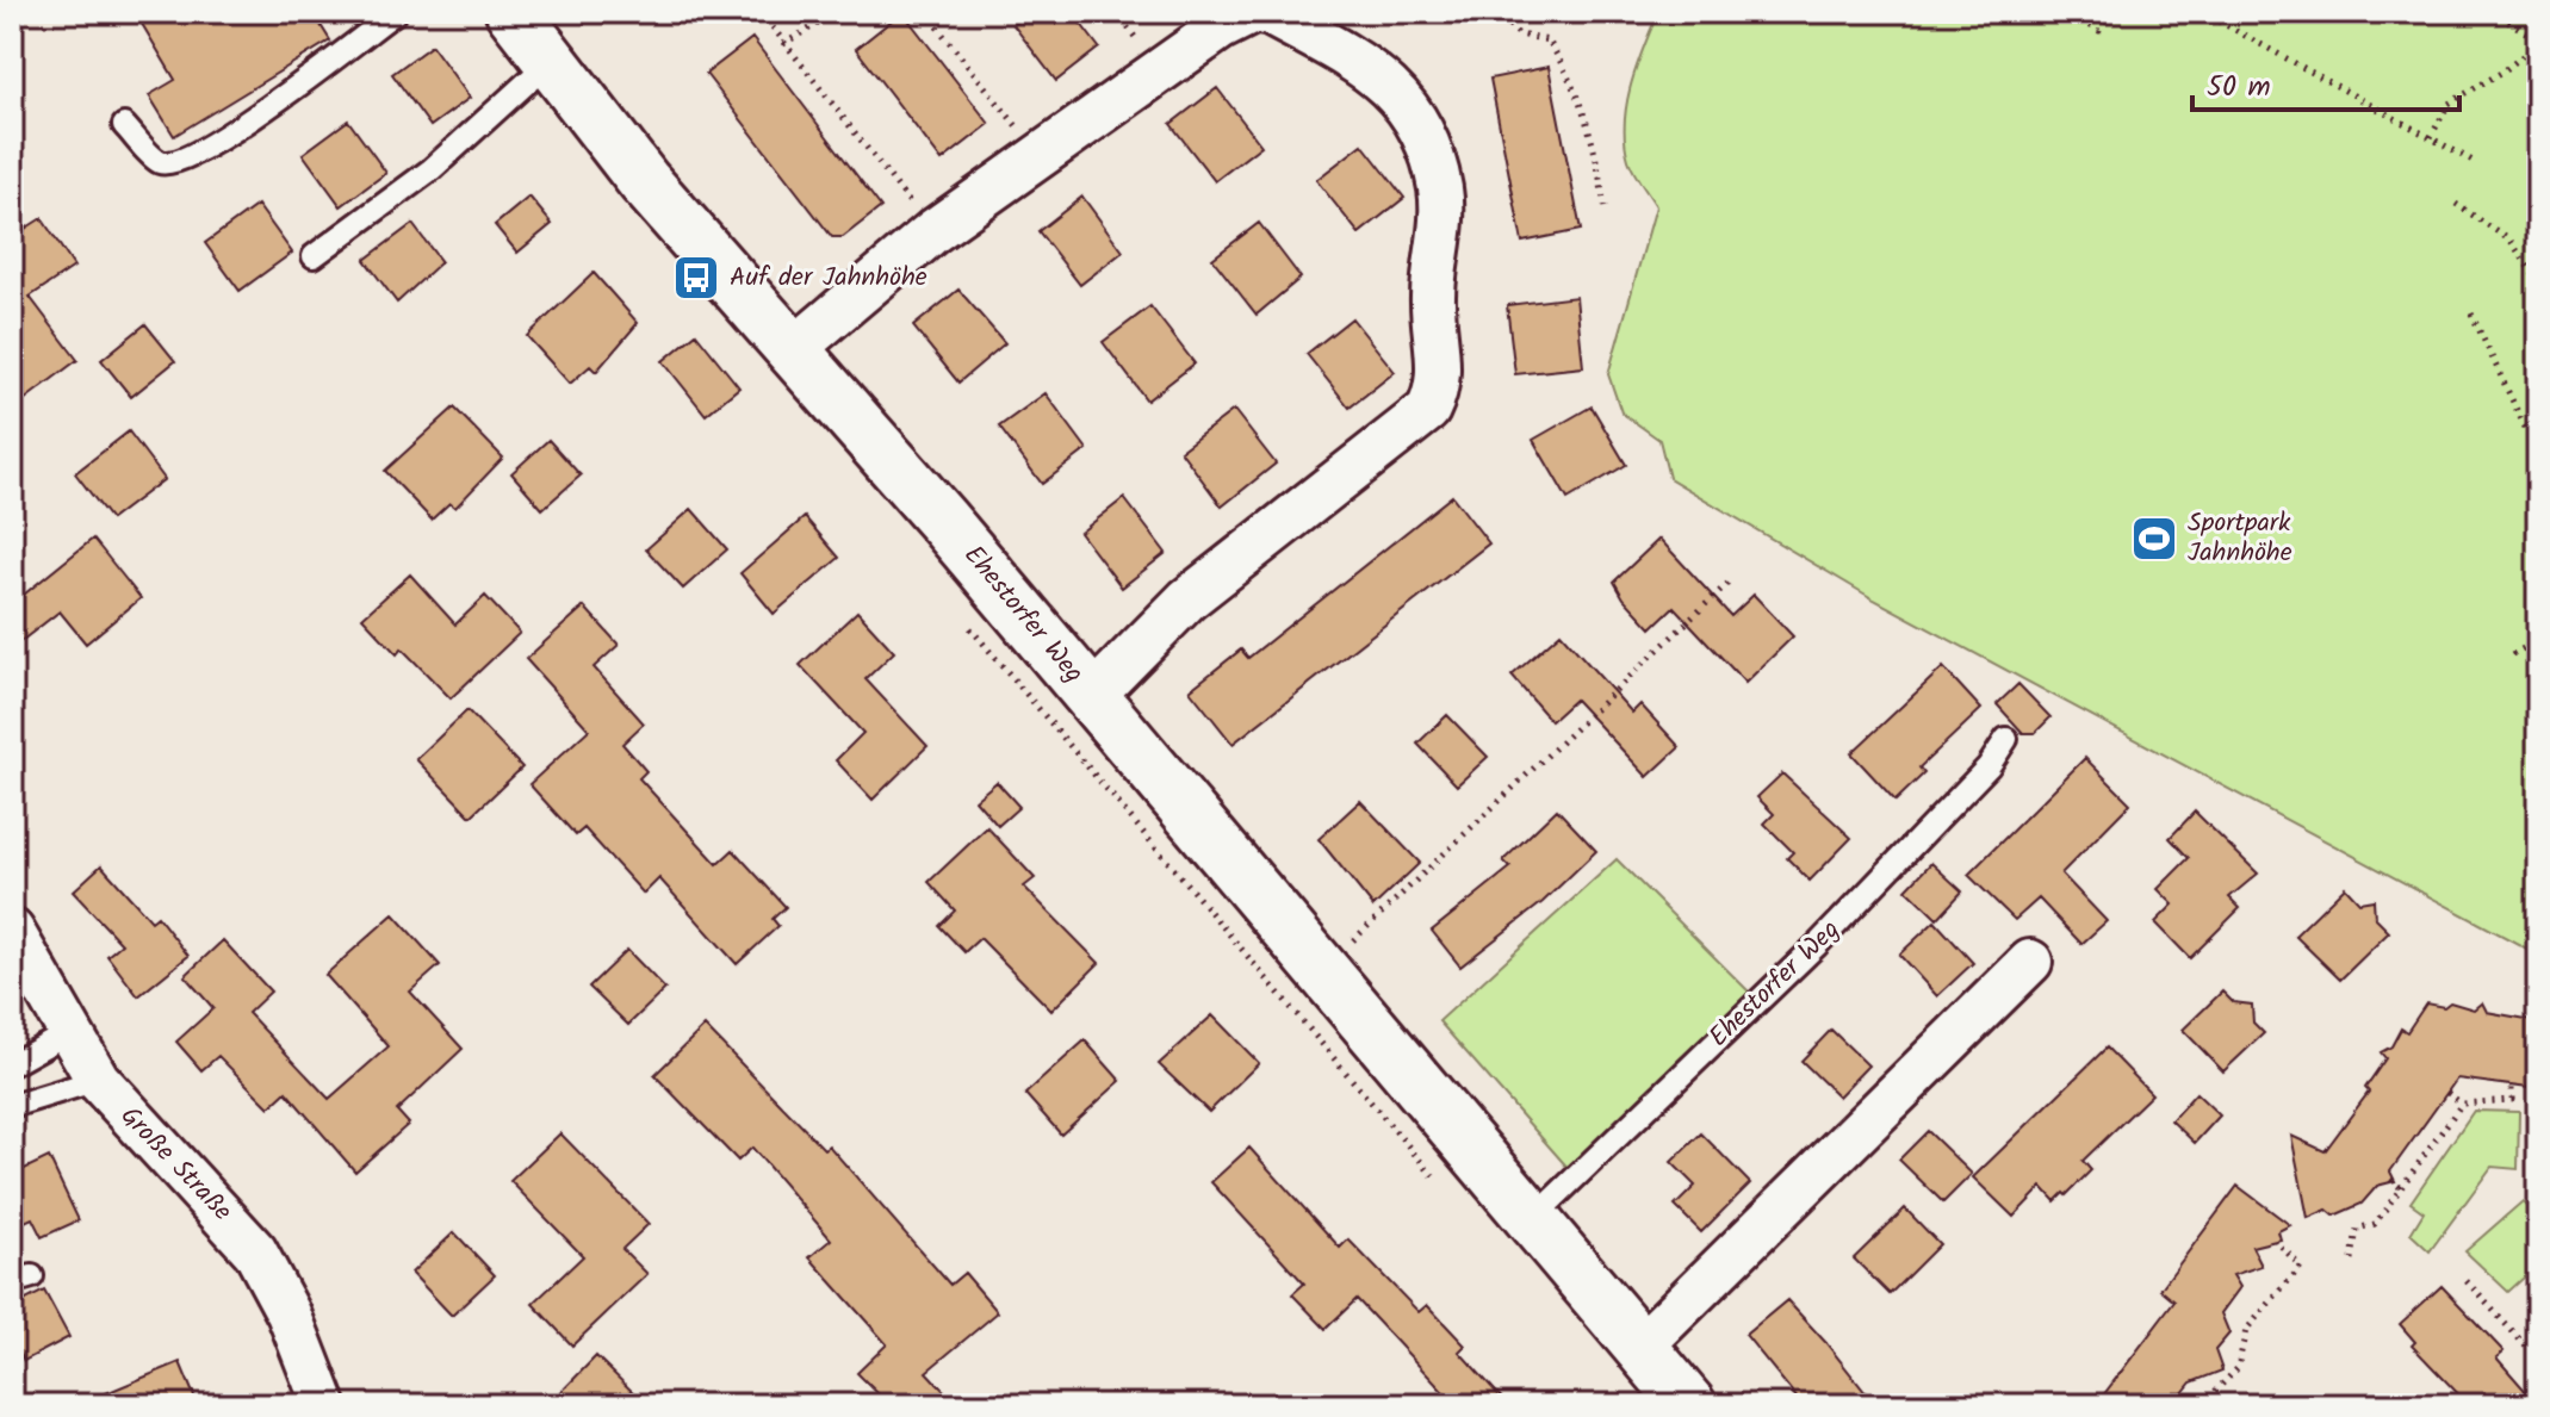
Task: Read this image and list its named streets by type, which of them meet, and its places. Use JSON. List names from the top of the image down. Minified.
{"streets":{"main road":["Ehestorfer Weg"],"street":["Große Straße"]},"places":{"bus stop":["Auf der Jahnhöhe"],"sports":["Sportpark Jahnhöhe"]},"scale_bar":"50 m"}
